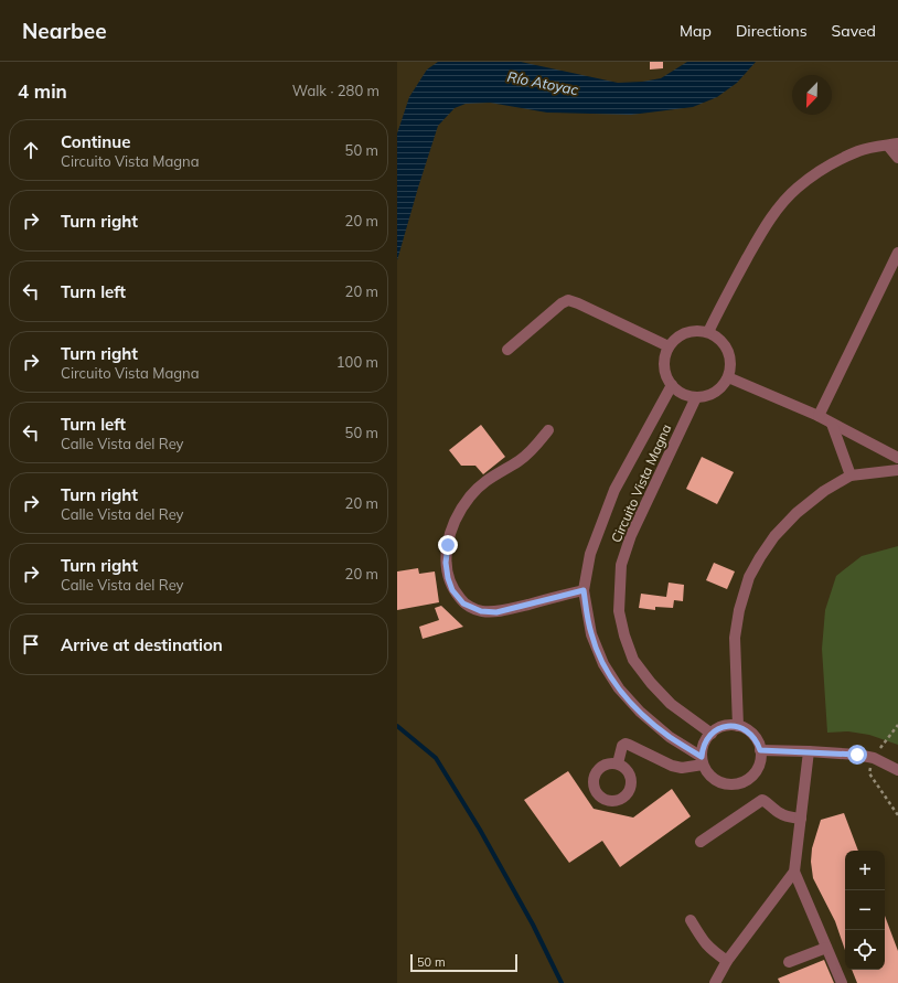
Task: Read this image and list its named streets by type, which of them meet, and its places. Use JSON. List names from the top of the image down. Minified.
{"streets":{"street":["Circuito Vista Magna"]},"water":["Río Atoyac"],"scale_bar":"50 m","north":"bottom left","page":{"header":"Nearbee","nav":["Map","Directions","Saved"],"heading":["4 min","Walk · 280 m"],"list":[["Continue","Circuito Vista Magna","50 m"],["Turn right","20 m"],["Turn left","20 m"],["Turn right","Circuito Vista Magna","100 m"],["Turn left","Calle Vista del Rey","50 m"],["Turn right","Calle Vista del Rey","20 m"],["Turn right","Calle Vista del Rey","20 m"],"Arrive at destination"],"map_buttons":["+","−"],"scale":"50 m"}}
